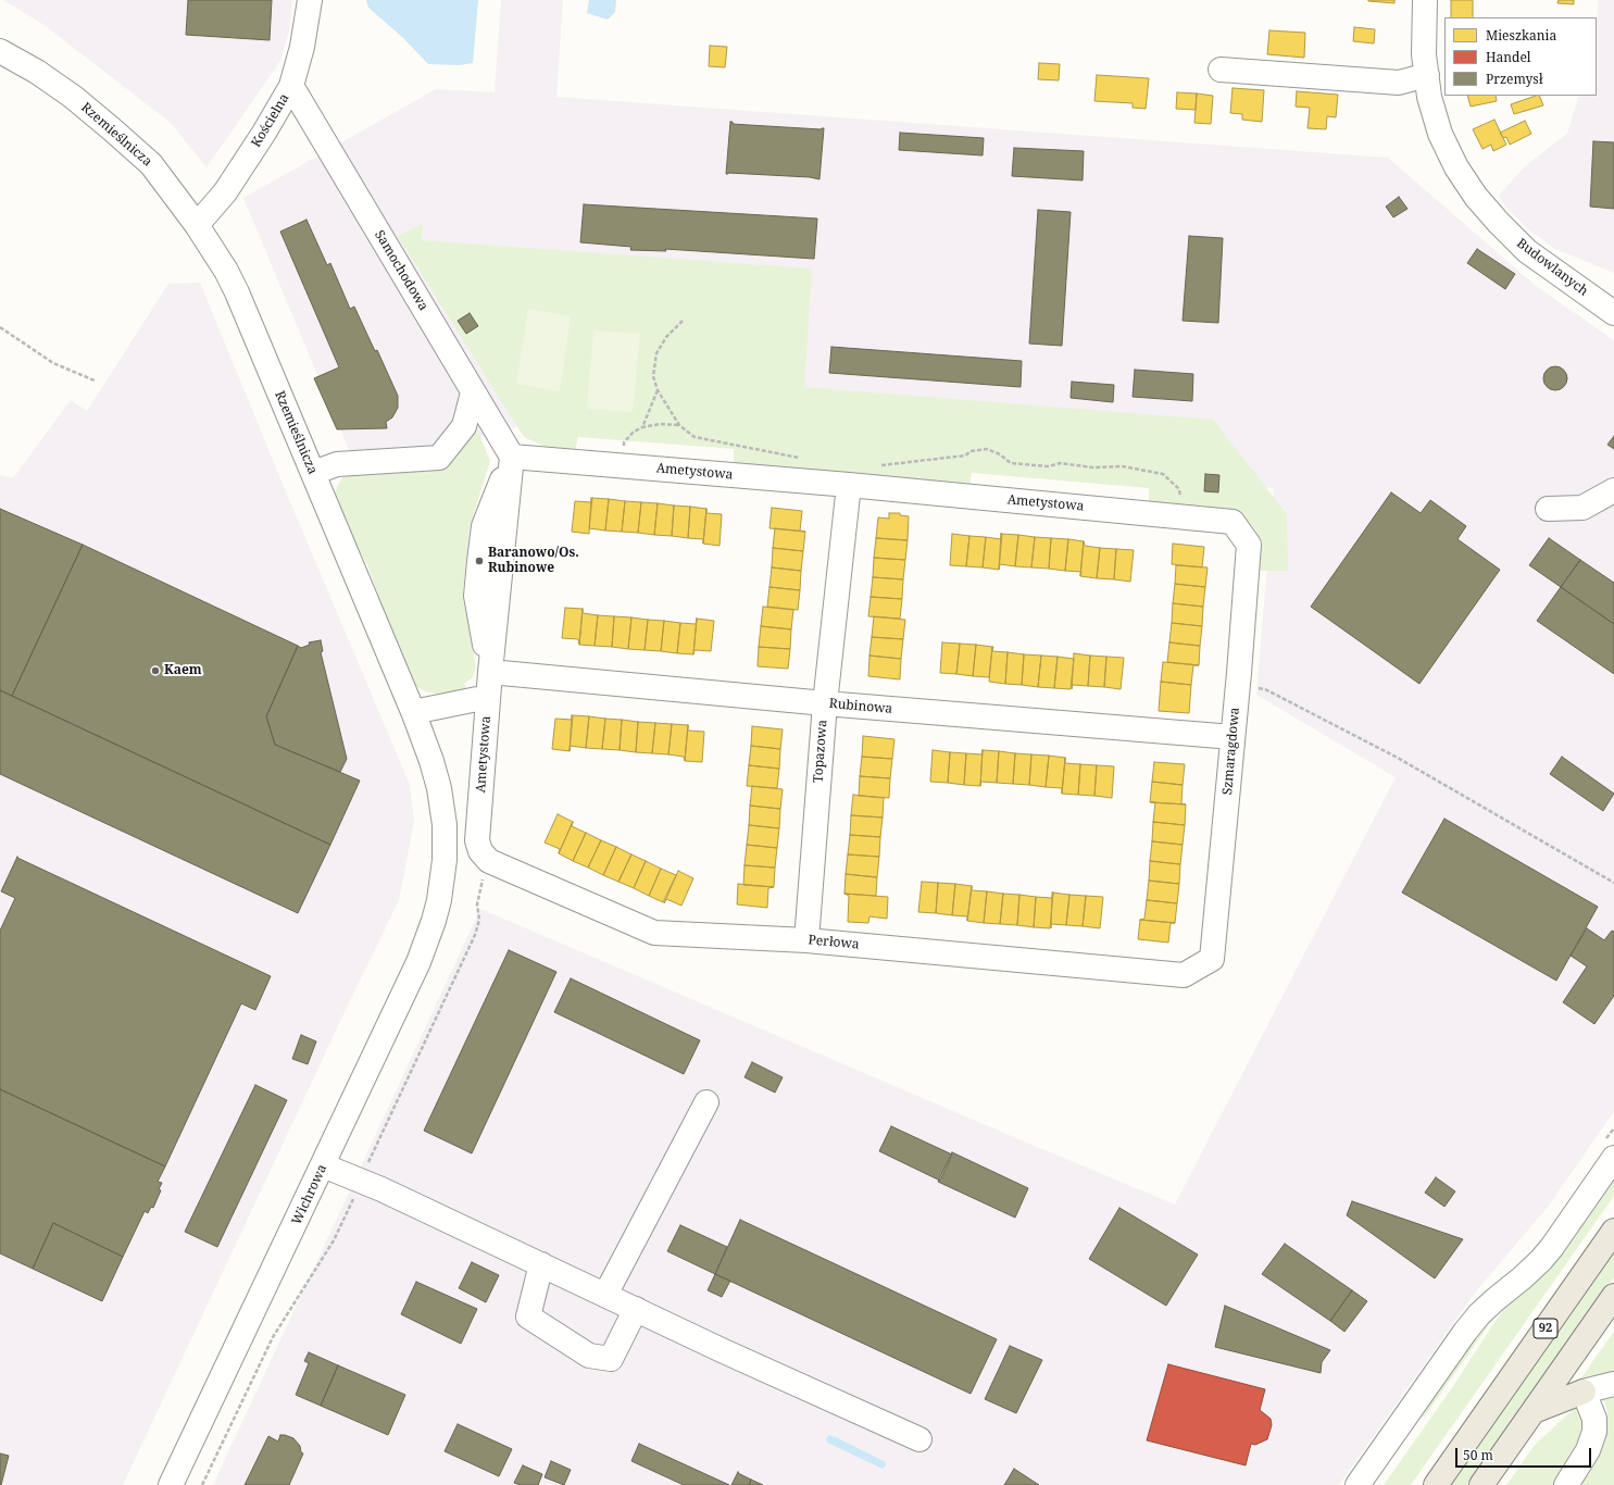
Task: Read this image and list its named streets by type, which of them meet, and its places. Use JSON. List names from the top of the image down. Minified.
{"streets":{"main road":["92"],"street":["Kościelna","Rzemieślnicza","Budowlanych","Samochodowa","Ametystowa","Rubinowa","Topazowa","Szmaragdowa","Perłowa","Wichrowa"]},"crossings":[["Kościelna","Rzemieślnicza"],["Kościelna","Samochodowa"],["Rzemieślnicza","Wichrowa"],["Samochodowa","Ametystowa"],["Ametystowa","Rubinowa"],["Ametystowa","Topazowa"],["Ametystowa","Szmaragdowa"],["Ametystowa","Perłowa"],["Rubinowa","Topazowa"],["Rubinowa","Szmaragdowa"],["Topazowa","Perłowa"],["Szmaragdowa","Perłowa"]],"places":["Baranowo/Os. Rubinowe","Kaem"],"legend":["Mieszkania","Handel","Przemysł"],"scale_bar":"50 m"}
